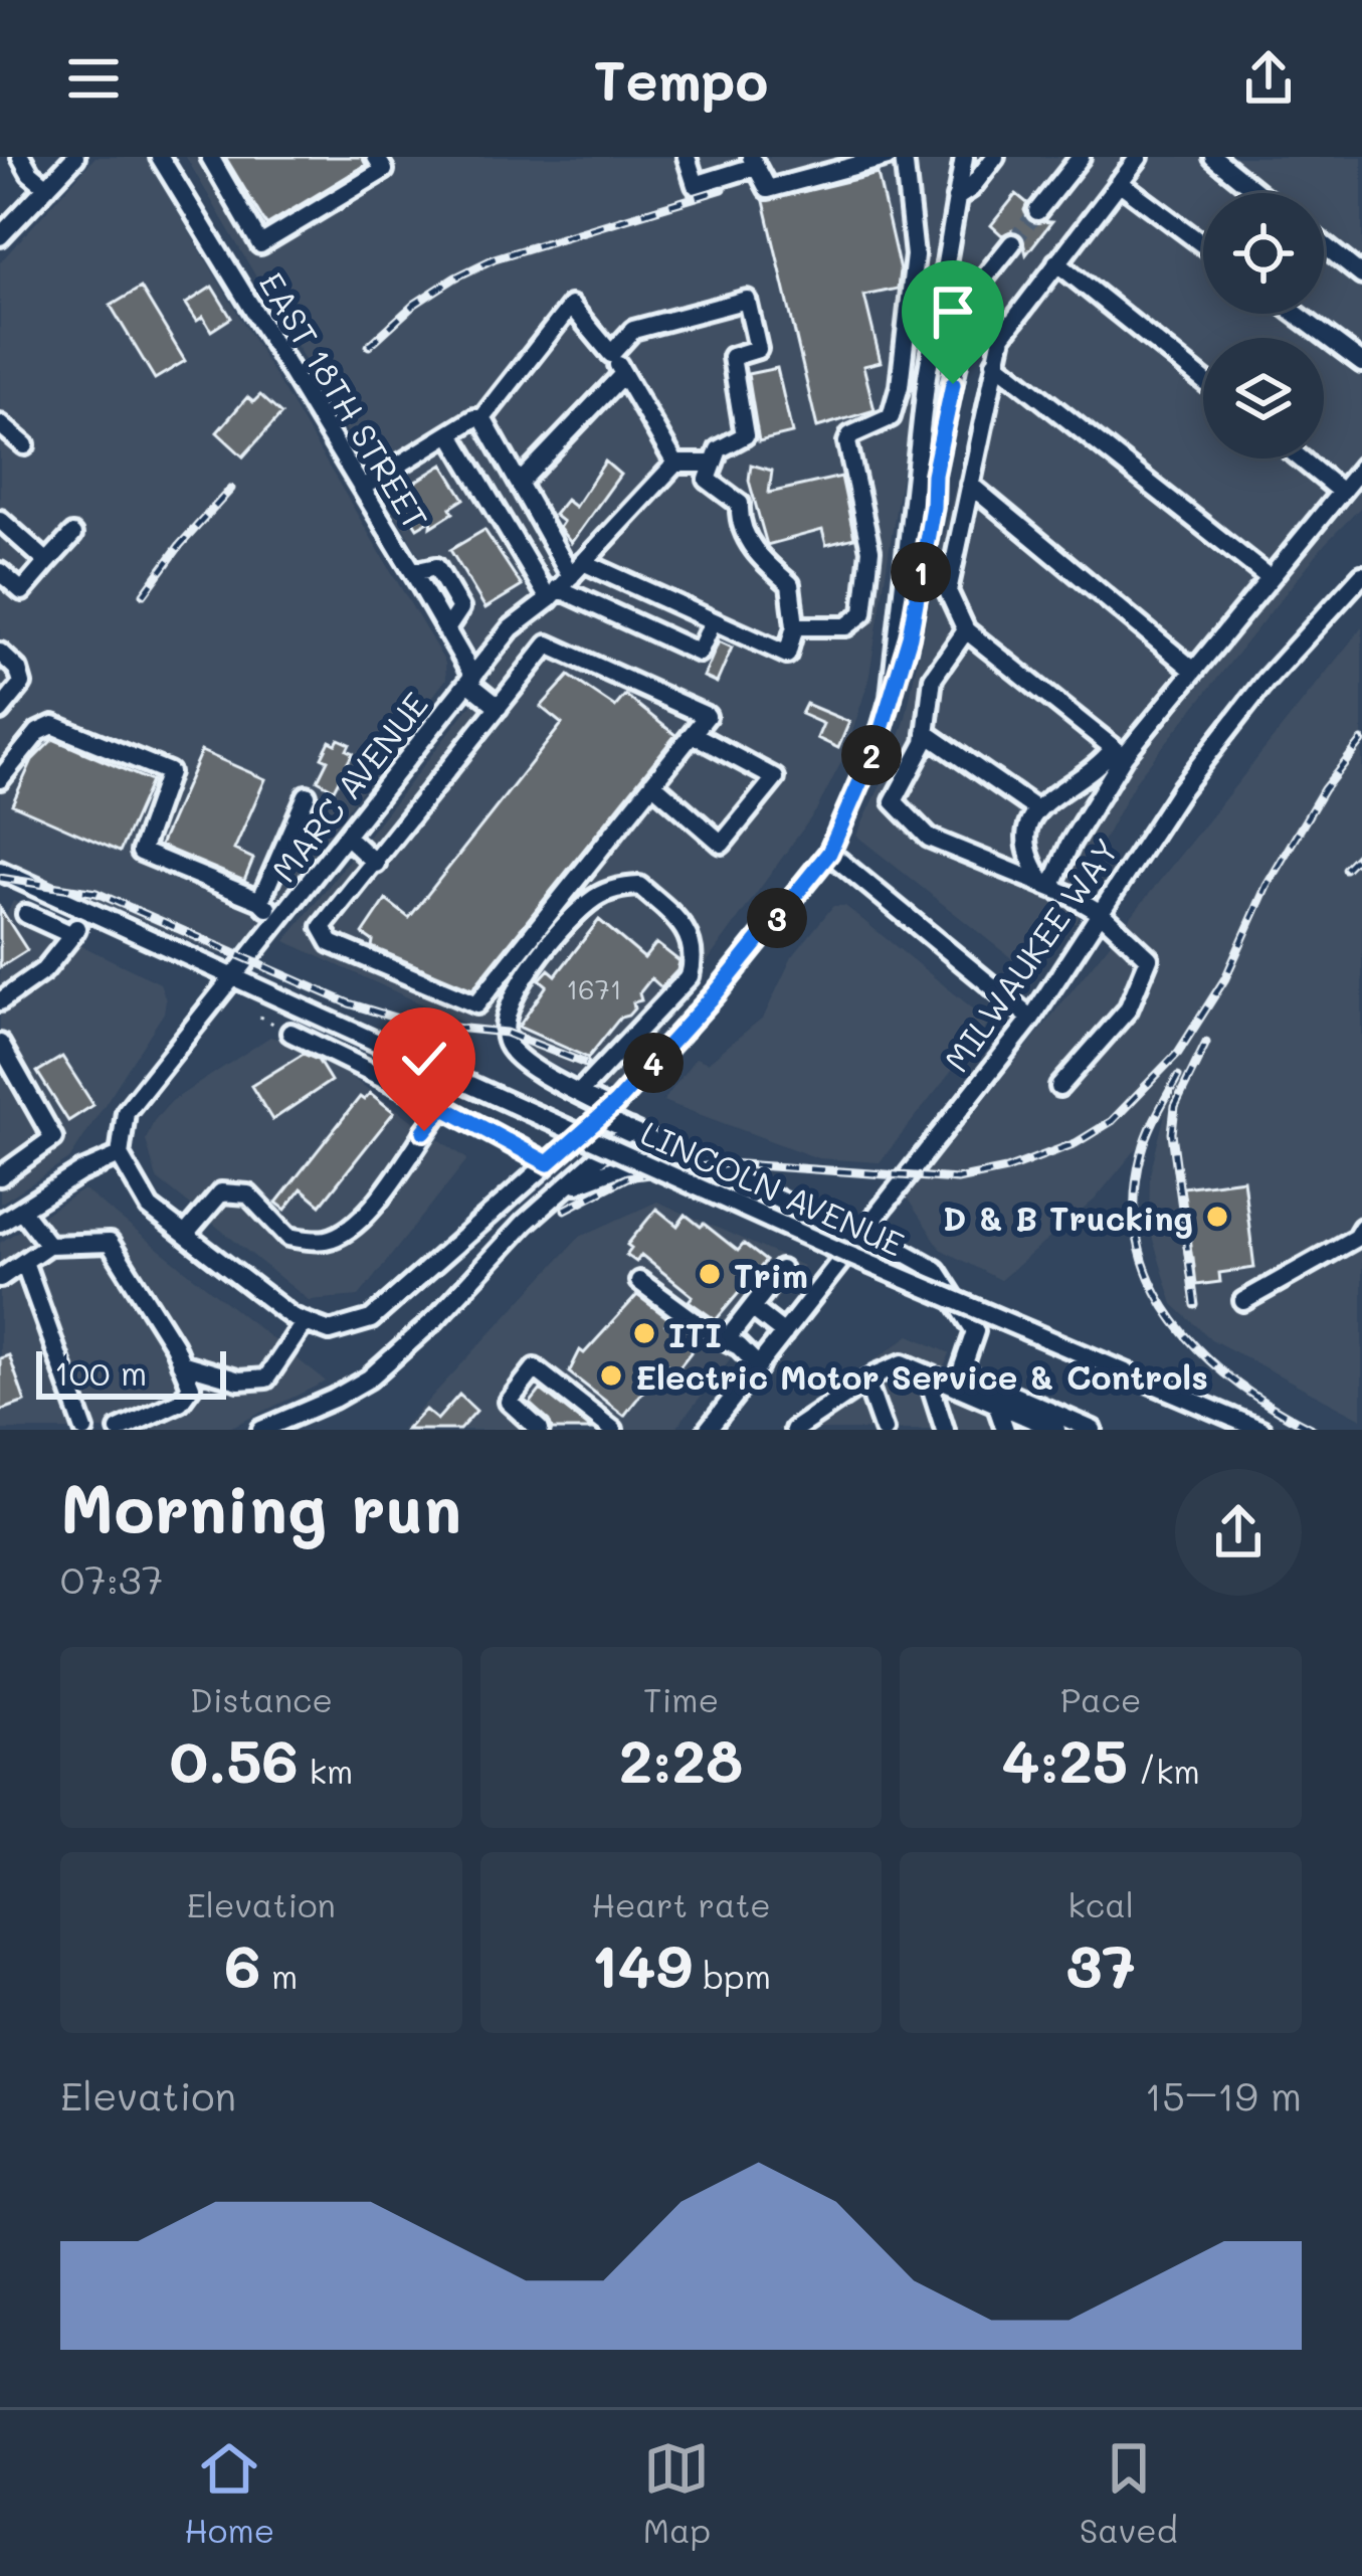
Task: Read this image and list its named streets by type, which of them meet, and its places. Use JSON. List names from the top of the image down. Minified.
{"streets":{"street":["EAST 18TH STREET","MARC AVENUE","MILWAUKEE WAY","LINCOLN AVENUE"]},"crossings":[["EAST 18TH STREET","MARC AVENUE"],["MARC AVENUE","LINCOLN AVENUE"]],"places":["D & B Trucking","Trim","ITI","Electric Motor Service & Controls"],"house_numbers":["1671"],"scale_bar":"100 m","page":{"header":"Tempo","pins":["1","2","3","4"],"scale":"100 m","heading":["Morning run","07:37"],"stats":[["Distance","0.56 km"],["Time","2:28"],["Pace","4:25 /km"],["Elevation","6 m"],["Heart rate","149 bpm"],["kcal","37"]],"chart":["Elevation","15–19 m"],"tabs":["Home","Map","Saved"]}}
